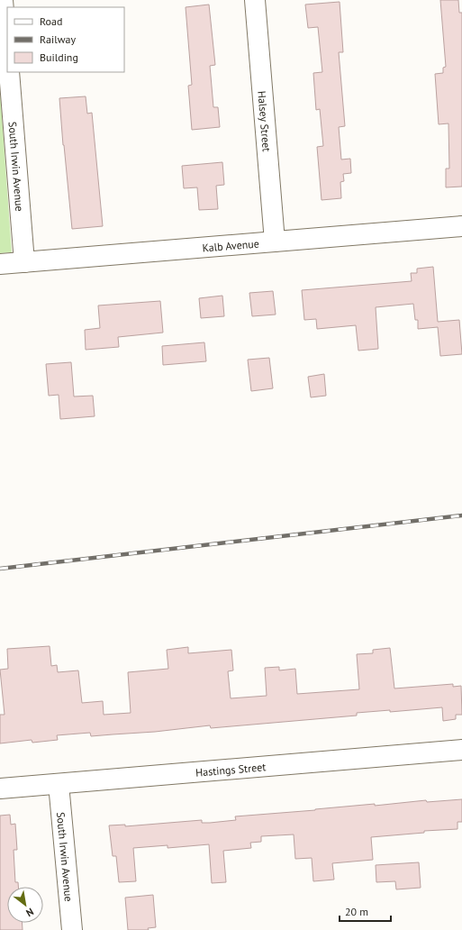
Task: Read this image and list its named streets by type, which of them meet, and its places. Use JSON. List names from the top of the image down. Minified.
{"streets":{"street":["Halsey Street","South Irwin Avenue","Kalb Avenue","Hastings Street"]},"crossings":[["Halsey Street","Kalb Avenue"],["South Irwin Avenue","Kalb Avenue"],["South Irwin Avenue","Hastings Street"]],"legend":["Road","Railway","Building"],"scale_bar":"20 m","north":"bottom right"}
